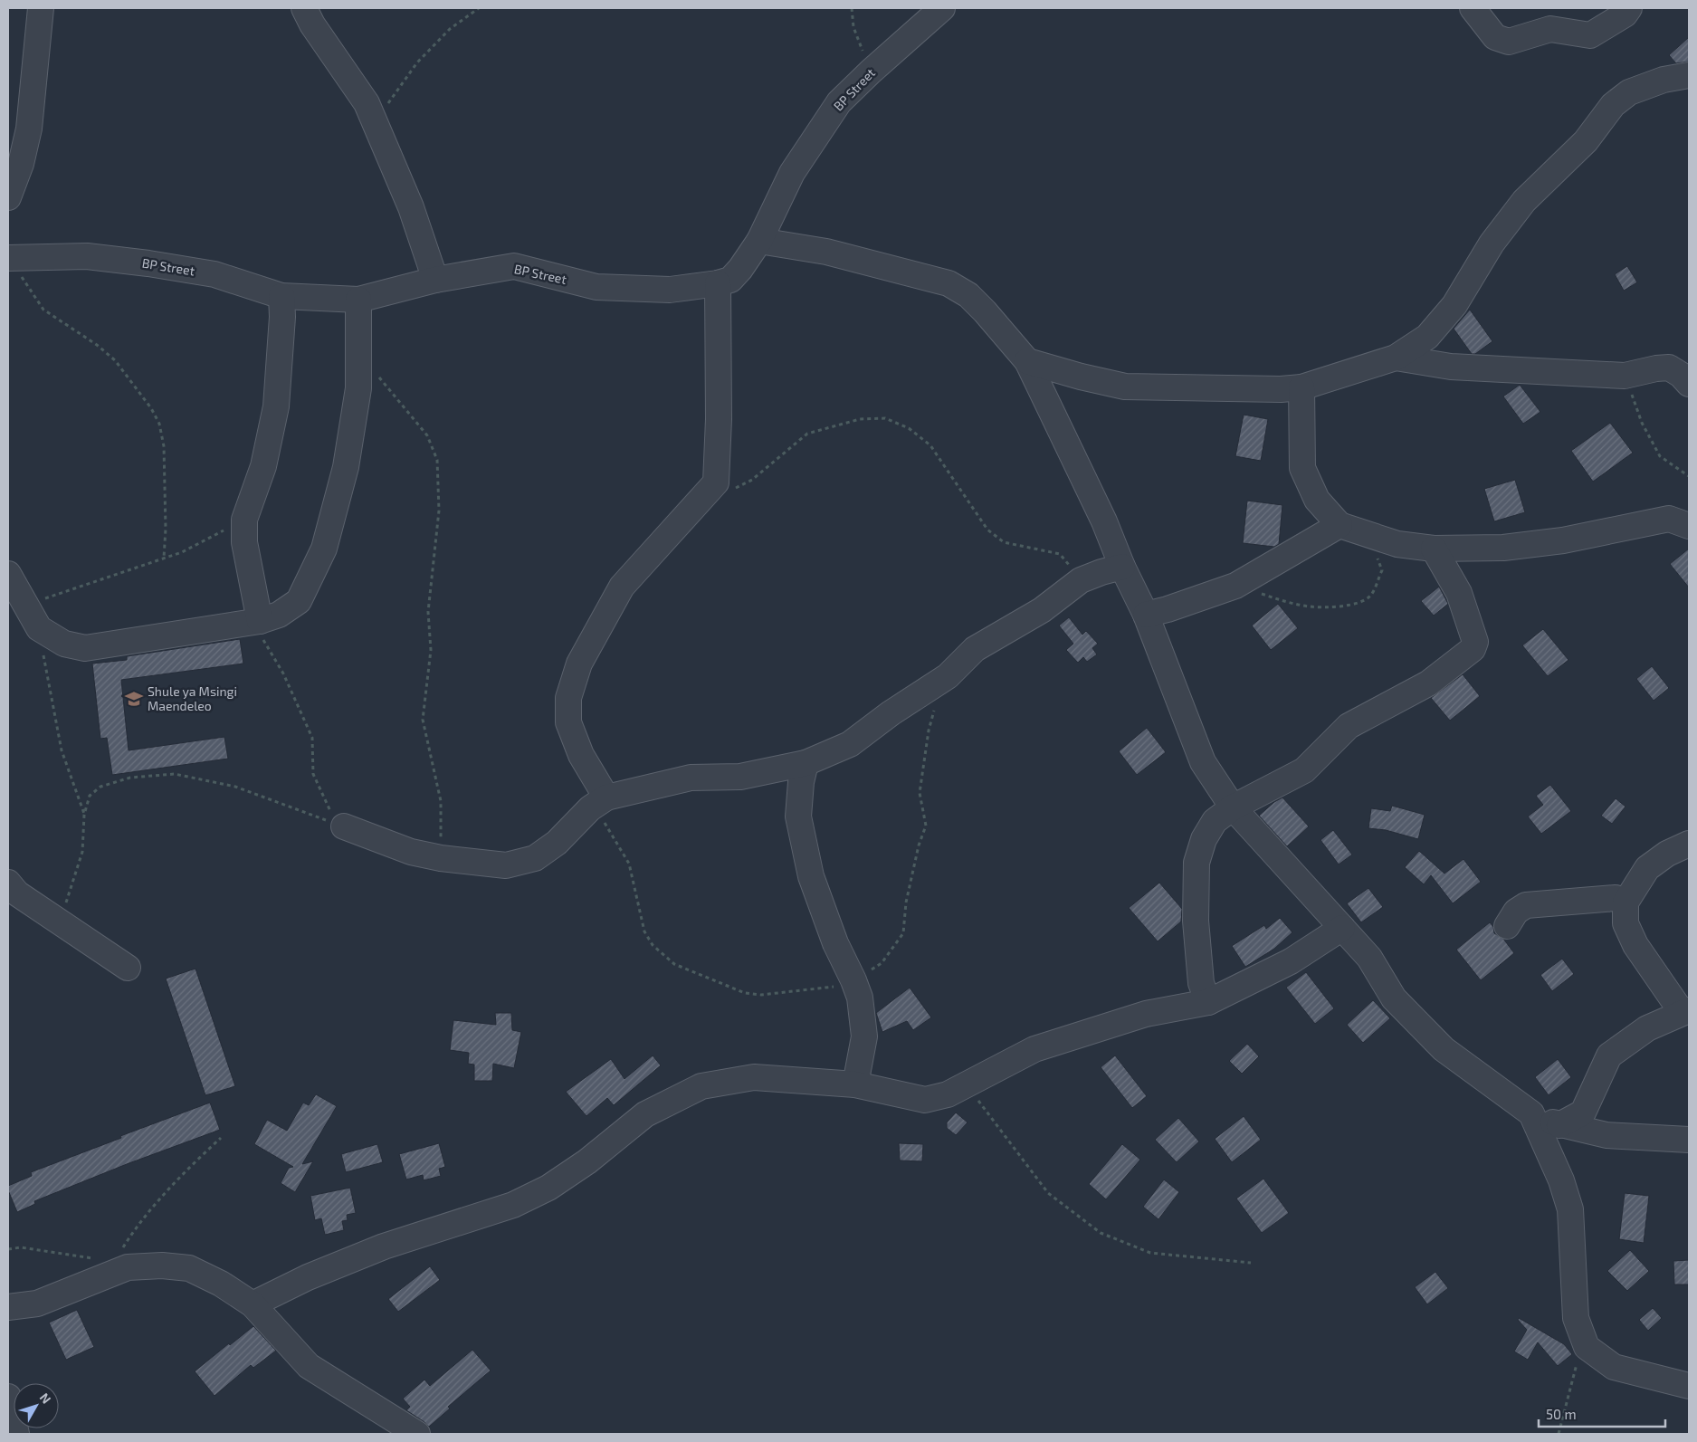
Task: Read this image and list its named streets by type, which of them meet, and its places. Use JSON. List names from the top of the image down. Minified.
{"streets":{"street":["BP Street"]},"places":{"school or university":["Shule ya Msingi Maendeleo"]},"scale_bar":"50 m","north":"top right"}
